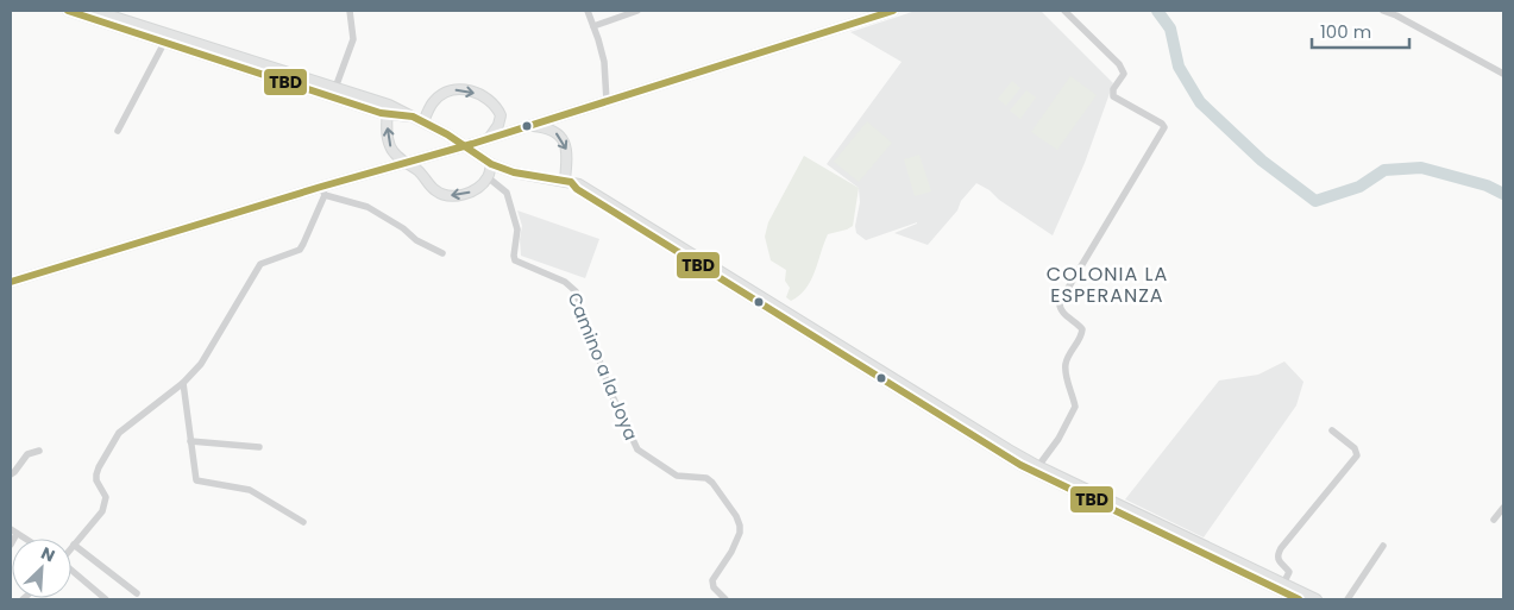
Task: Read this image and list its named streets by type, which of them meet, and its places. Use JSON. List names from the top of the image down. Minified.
{"streets":{"street":["Camino a la Joya"]},"districts":["COLONIA LA ESPERANZA"],"lines":["transit line TBD"],"scale_bar":"100 m","north":"top right"}
